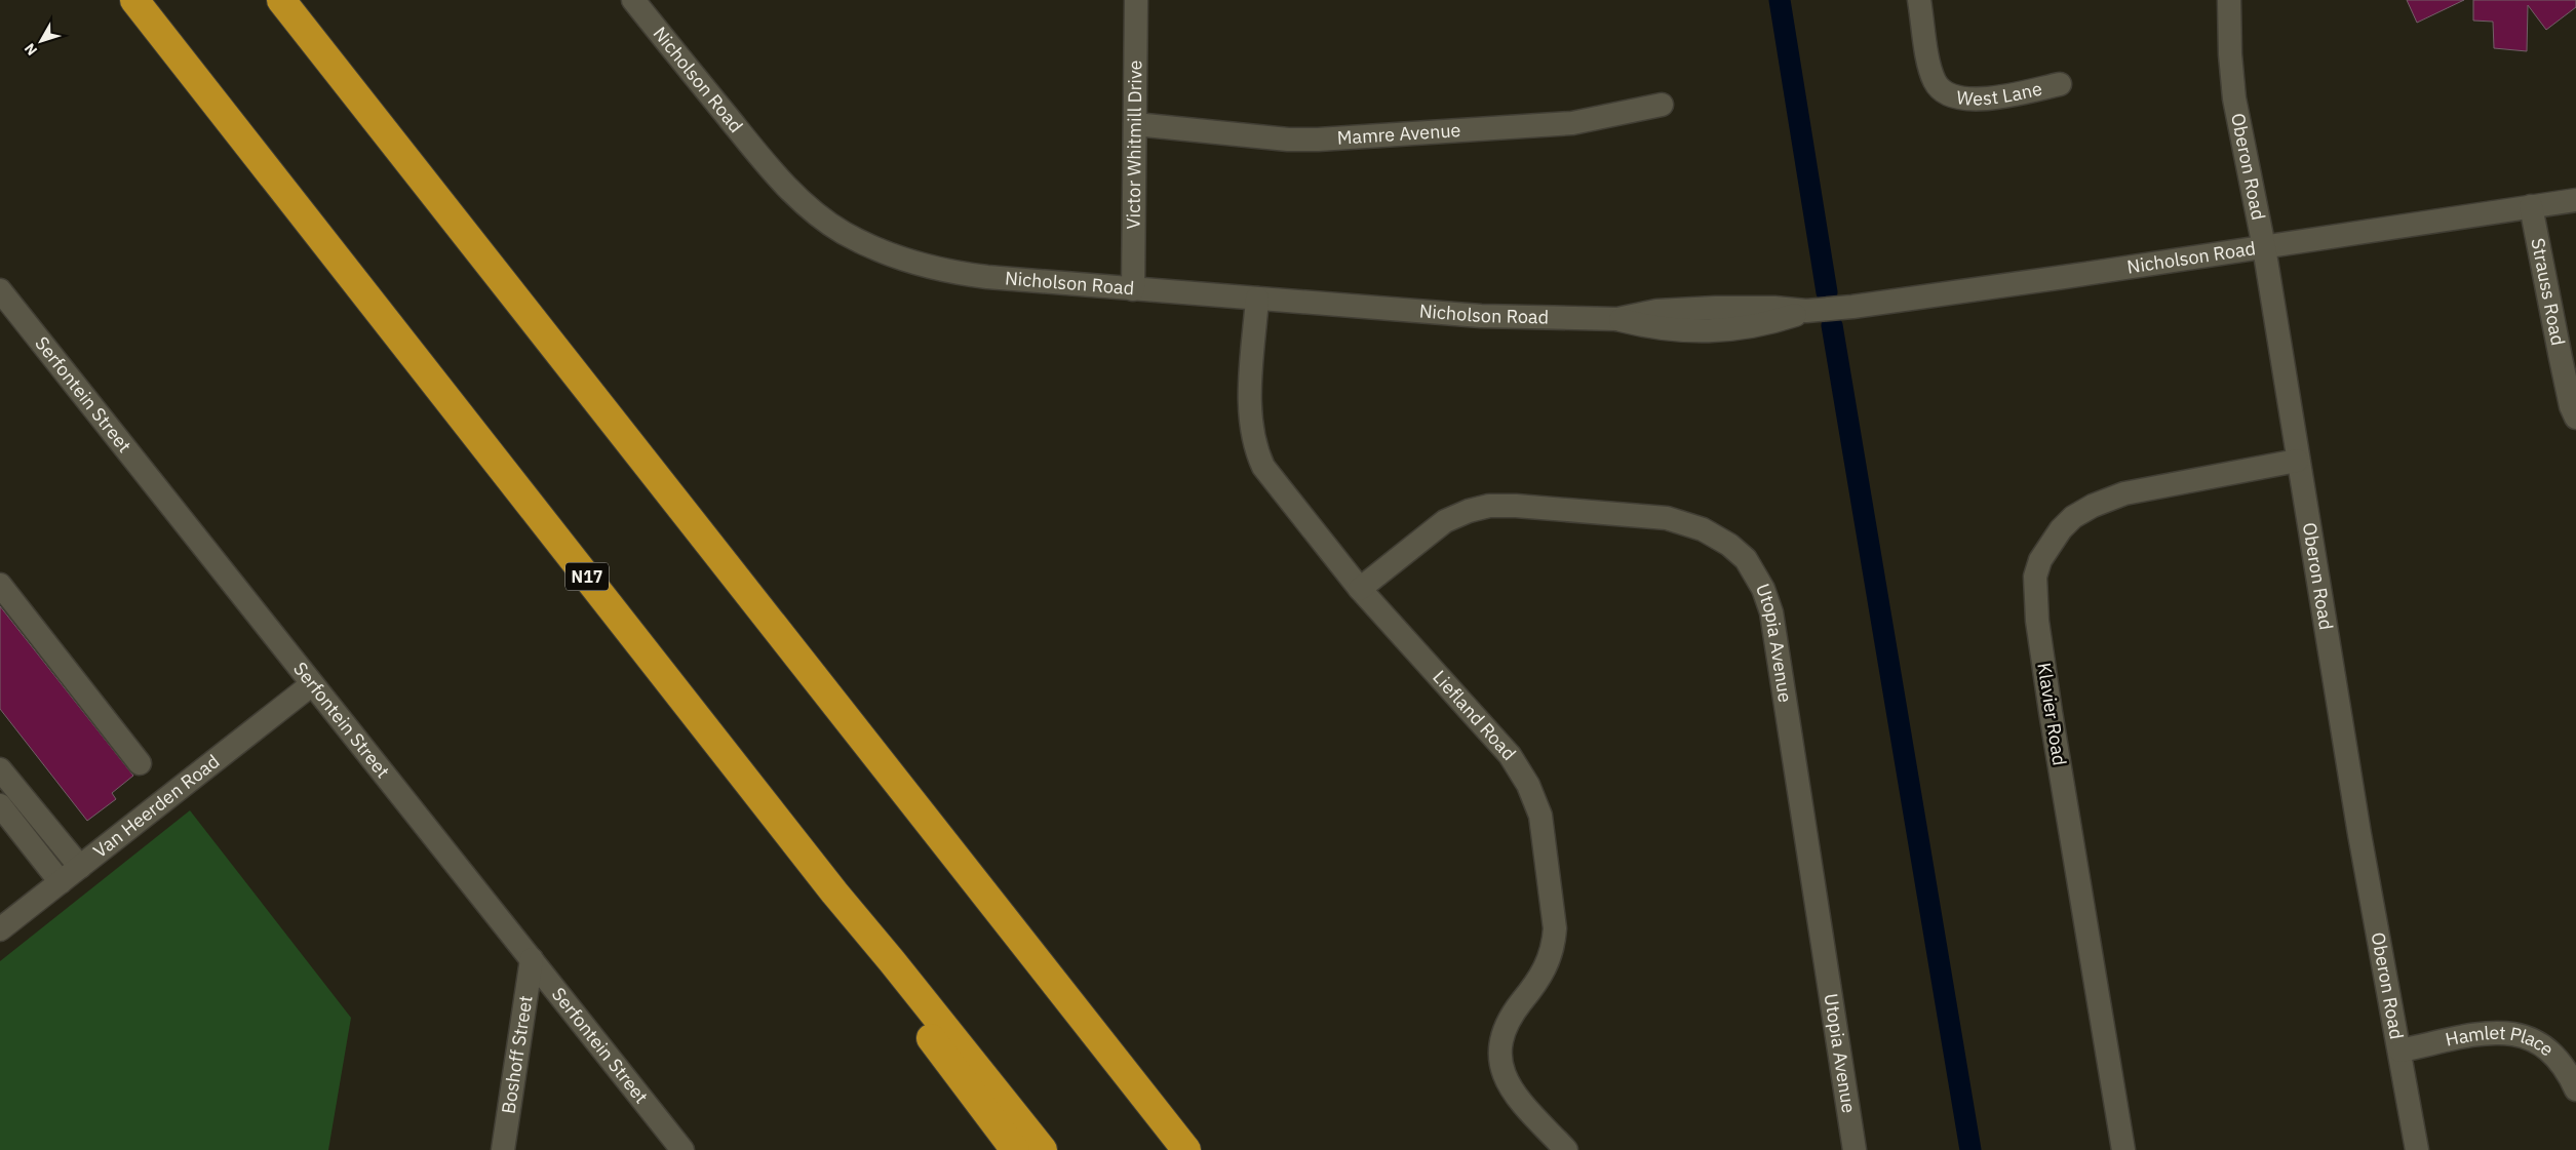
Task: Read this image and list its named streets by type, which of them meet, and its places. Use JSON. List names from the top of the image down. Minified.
{"streets":{"highway":["N17"],"street":["Nicholson Road","West Lane","Mamre Avenue","Victor Whitmill Drive","Oberon Road","Strauss Road","Serfontein Street","Utopia Avenue","Klavier Road","Liefland Road","Van Heerden Road","Hamlet Place","Boshoff Street"]},"crossings":[["Nicholson Road","Victor Whitmill Drive"],["Nicholson Road","Oberon Road"],["Nicholson Road","Strauss Road"],["Nicholson Road","Liefland Road"],["Mamre Avenue","Victor Whitmill Drive"],["Oberon Road","Klavier Road"],["Oberon Road","Hamlet Place"],["Serfontein Street","Van Heerden Road"],["Serfontein Street","Boshoff Street"],["Utopia Avenue","Liefland Road"]],"north":"bottom left"}
